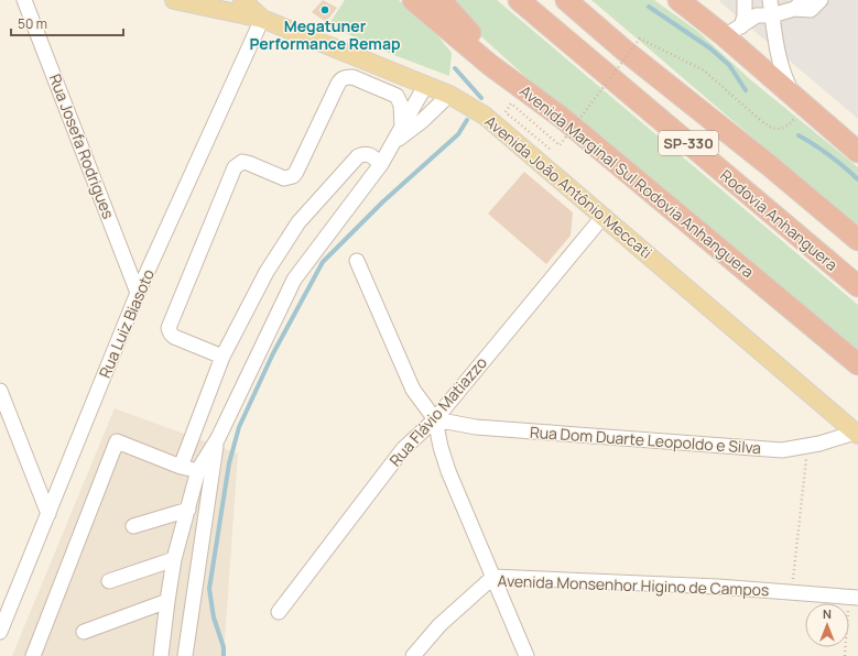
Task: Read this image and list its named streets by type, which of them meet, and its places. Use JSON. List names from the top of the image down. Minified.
{"streets":{"highway":["SP-330","Avenida Marginal Sul Rodovia Anhanguera","Rodovia Anhanguera"],"main road":["Avenida João Antônio Meccati"],"street":["Rua Josefa Rodrigues","Rua Luiz Biasoto","Rua Flávio Matiazzo","Rua Dom Duarte Leopoldo e Silva","Avenida Monsenhor Higino de Campos"]},"crossings":[["Rua Josefa Rodrigues","Rua Luiz Biasoto"],["Avenida João Antônio Meccati","Rua Luiz Biasoto"],["Avenida João Antônio Meccati","Rua Flávio Matiazzo"],["Avenida João Antônio Meccati","Rua Dom Duarte Leopoldo e Silva"],["Rua Flávio Matiazzo","Rua Dom Duarte Leopoldo e Silva"]],"places":["Megatuner Performance Remap"],"scale_bar":"50 m","north":"top"}
